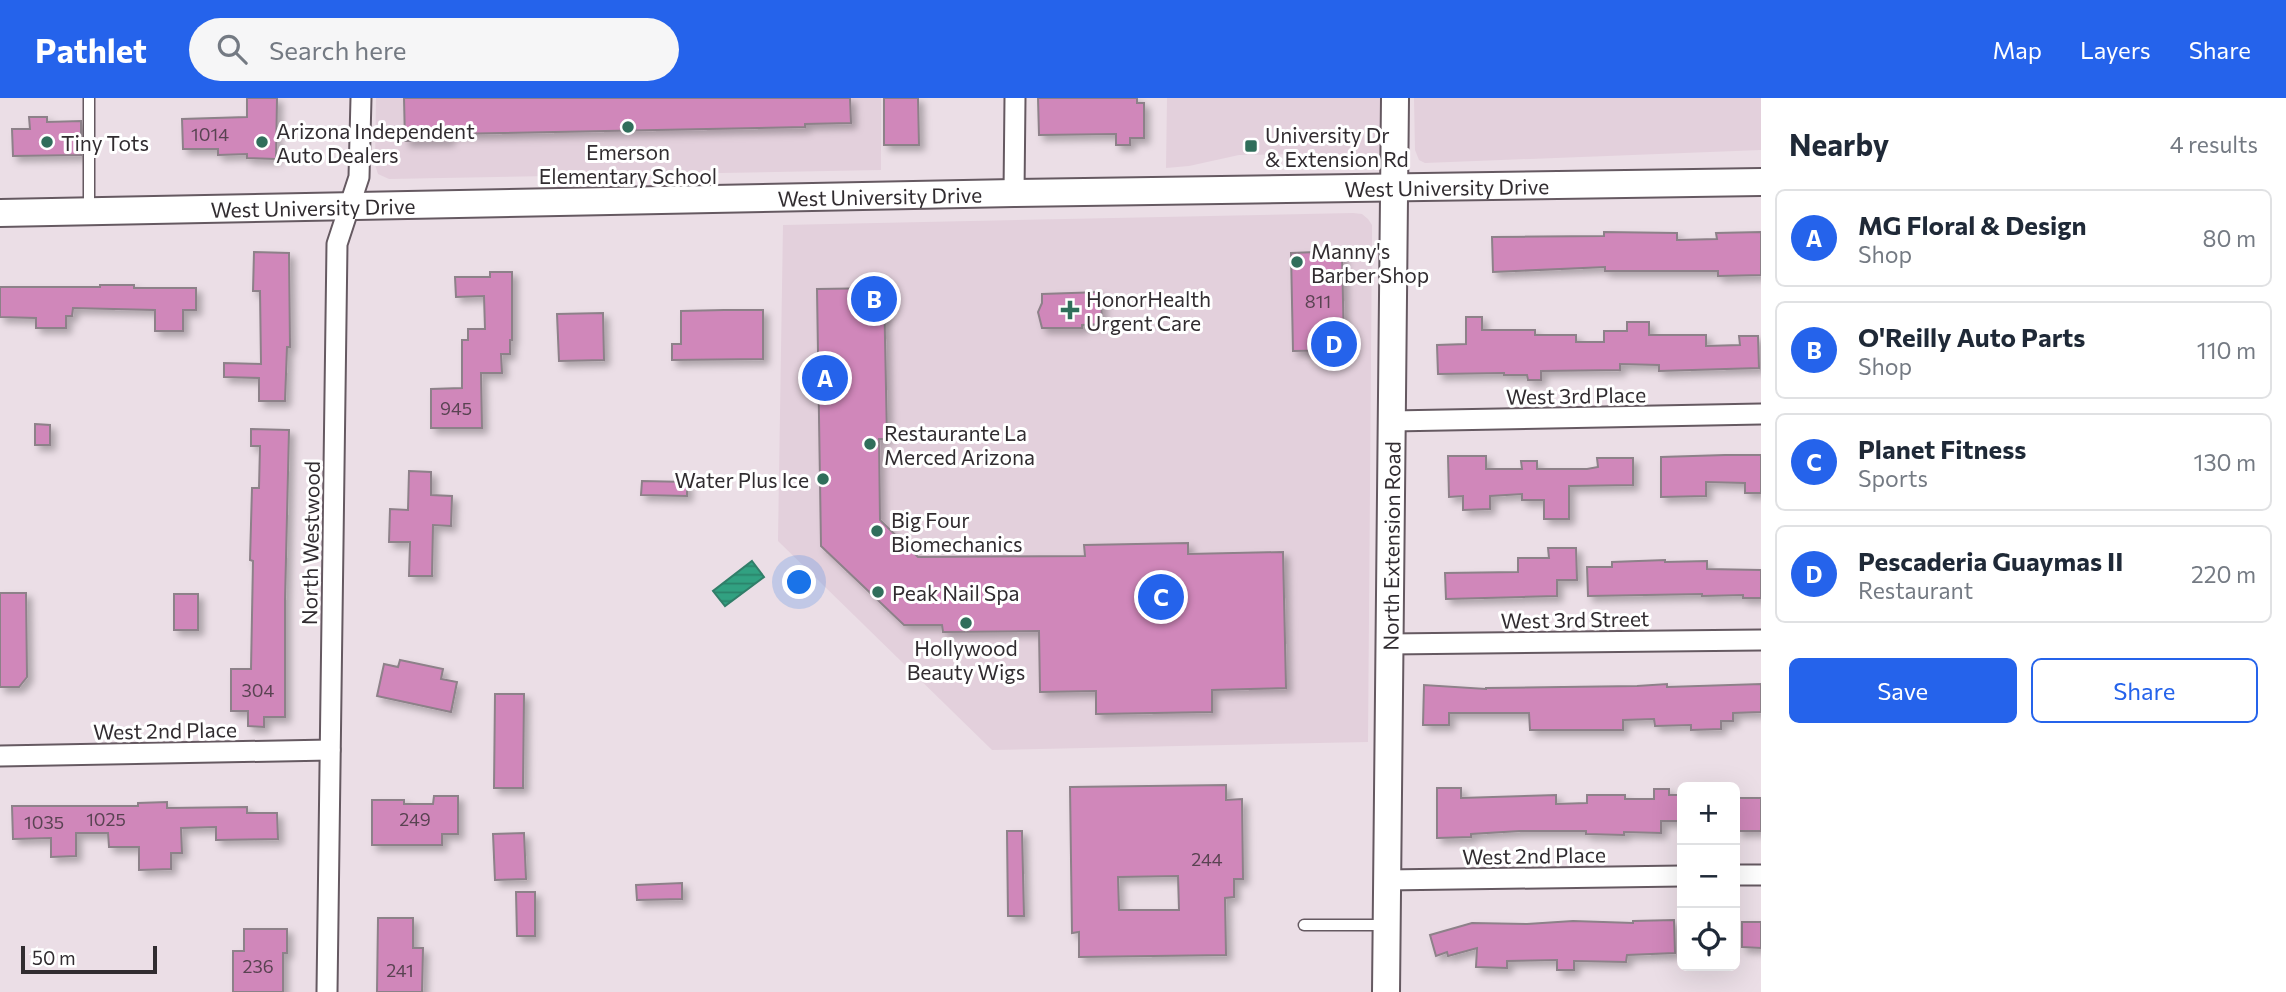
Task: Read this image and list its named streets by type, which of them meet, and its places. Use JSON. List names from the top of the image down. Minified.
{"streets":{"main road":["West University Drive","North Extension Road"],"street":["West 3rd Place","North Westwood","West 3rd Street","West 2nd Place"]},"crossings":[["West University Drive","North Westwood"],["West University Drive","North Extension Road"],["West 3rd Place","North Extension Road"],["North Westwood","West 2nd Place"],["North Extension Road","West 3rd Street"],["North Extension Road","West 2nd Place"]],"places":{"other":["Emerson Elementary School","Tiny Tots","Arizona Independent Auto Dealers","Manny's Barber Shop","Restaurante La Merced Arizona","Water Plus Ice","Big Four Biomechanics","Peak Nail Spa","Hollywood Beauty Wigs"],"transit":["University Dr & Extension Rd"],"health":["HonorHealth Urgent Care"]},"house_numbers":["1014","811","945","304","1025","249","1035","244","236","241"],"scale_bar":"50 m","page":{"header":"Pathlet","search":"Search here","nav":["Map","Layers","Share"],"heading":["Nearby","4 results"],"list":[{"mark":"A","name":"MG Floral & Design","note":"Shop","value":"80 m"},{"mark":"B","name":"O'Reilly Auto Parts","note":"Shop","value":"110 m"},{"mark":"C","name":"Planet Fitness","note":"Sports","value":"130 m"},{"mark":"D","name":"Pescaderia Guaymas II","note":"Restaurant","value":"220 m"}],"pins":["B","D","A","C"],"buttons":["Save","Share"],"map_buttons":["+","−"],"scale":"50 m"}}
